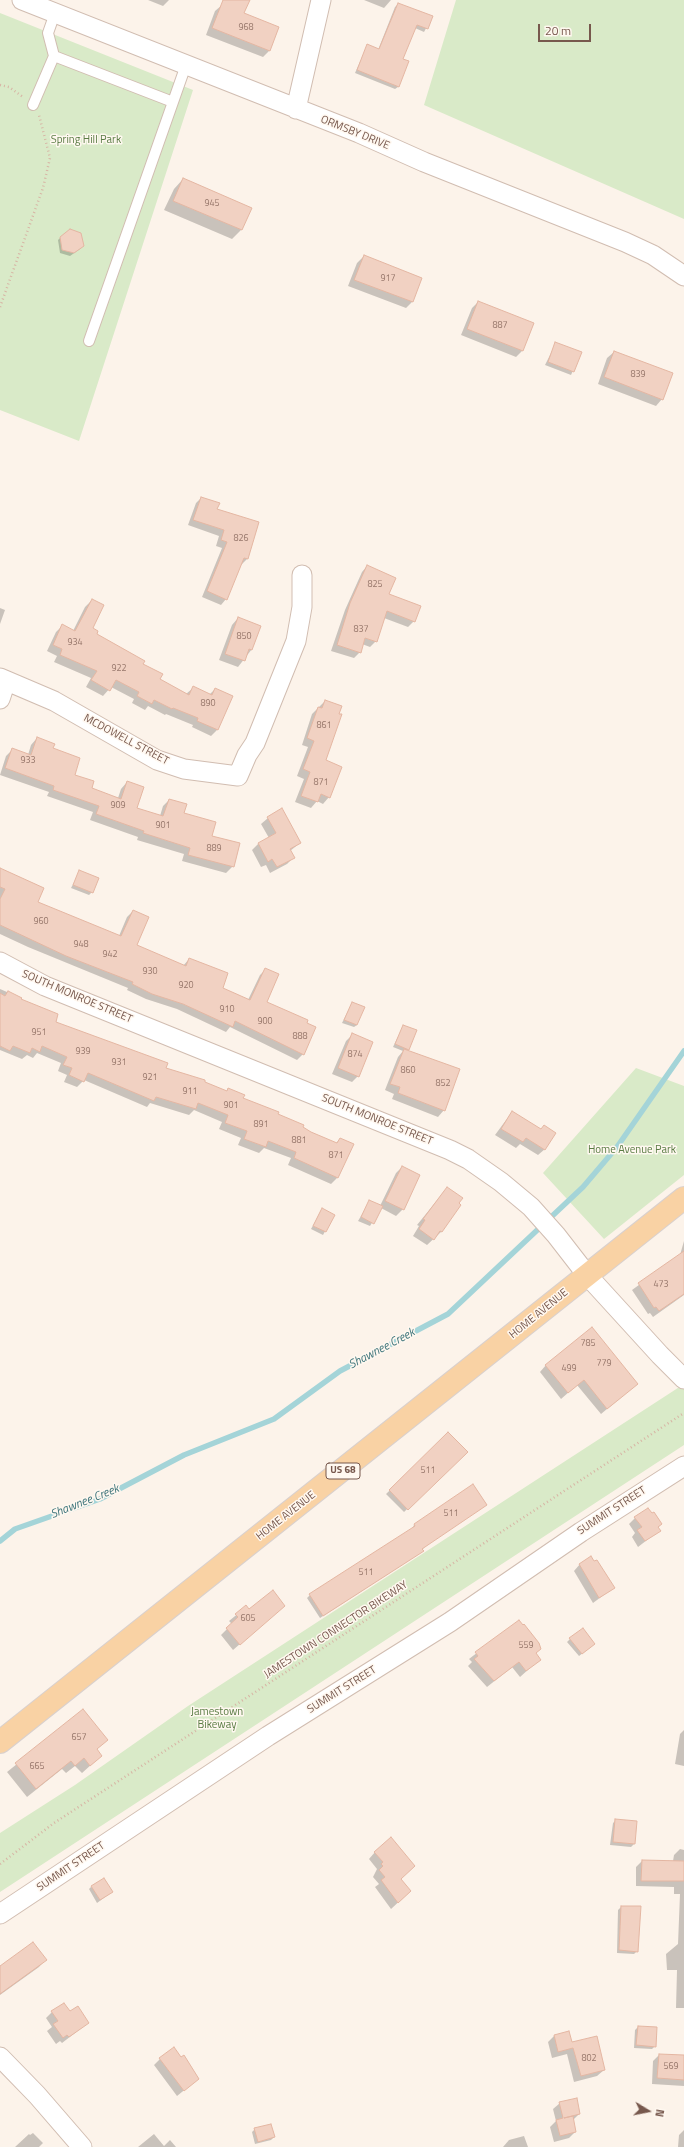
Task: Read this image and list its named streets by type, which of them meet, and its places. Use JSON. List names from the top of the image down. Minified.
{"streets":{"main road":["HOME AVENUE","US 68"],"street":["ORMSBY DRIVE","MCDOWELL STREET","SOUTH MONROE STREET","SUMMIT STREET"],"path":["JAMESTOWN CONNECTOR BIKEWAY"]},"crossings":[["SOUTH MONROE STREET","HOME AVENUE"]],"water":["Shawnee Creek"],"parks":["Spring Hill Park","Home Avenue Park","Jamestown Bikeway"],"house_numbers":["968","945","917","887","839","826","825","837","850","934","922","890","861","933","871","909","901","889","960","948","942","930","920","910","900","951","888","939","874","931","860","921","852","911","901","891","881","871","473","785","779","499","511","511","511","605","559","657","665","802","569"],"scale_bar":"20 m","north":"right"}
